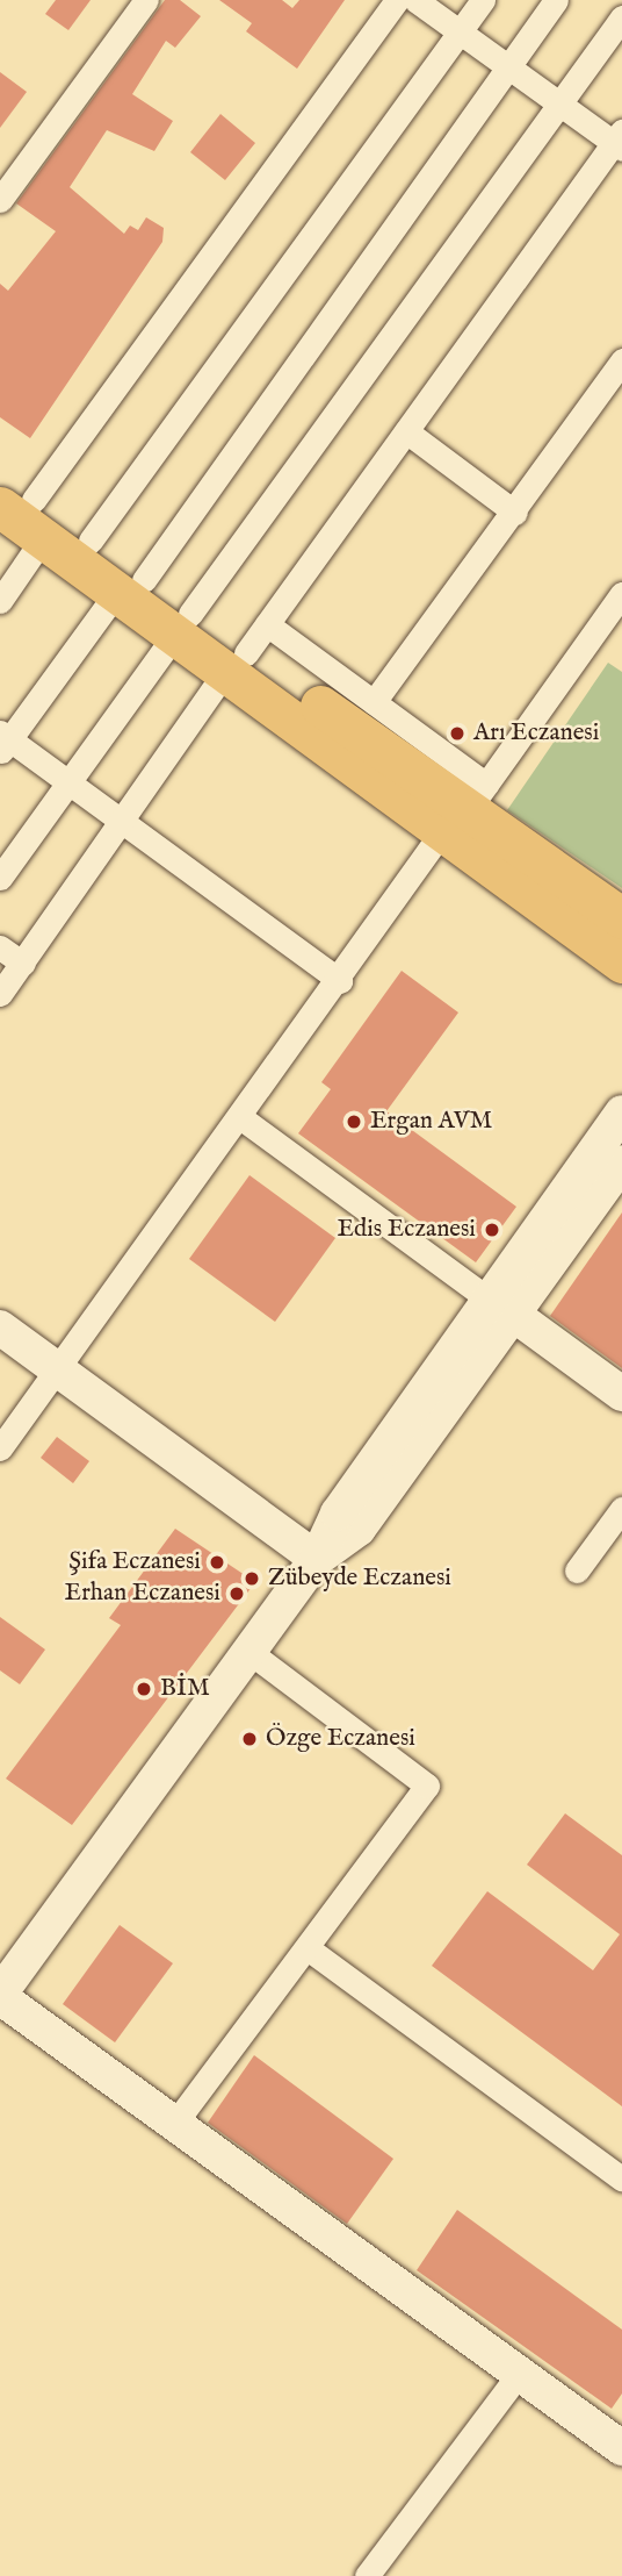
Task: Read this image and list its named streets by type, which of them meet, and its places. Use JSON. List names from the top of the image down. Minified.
{"places":["Arı Eczanesi","Ergan AVM","Edis Eczanesi","Şifa Eczanesi","Zübeyde Eczanesi","Erhan Eczanesi","BİM","Özge Eczanesi"]}
